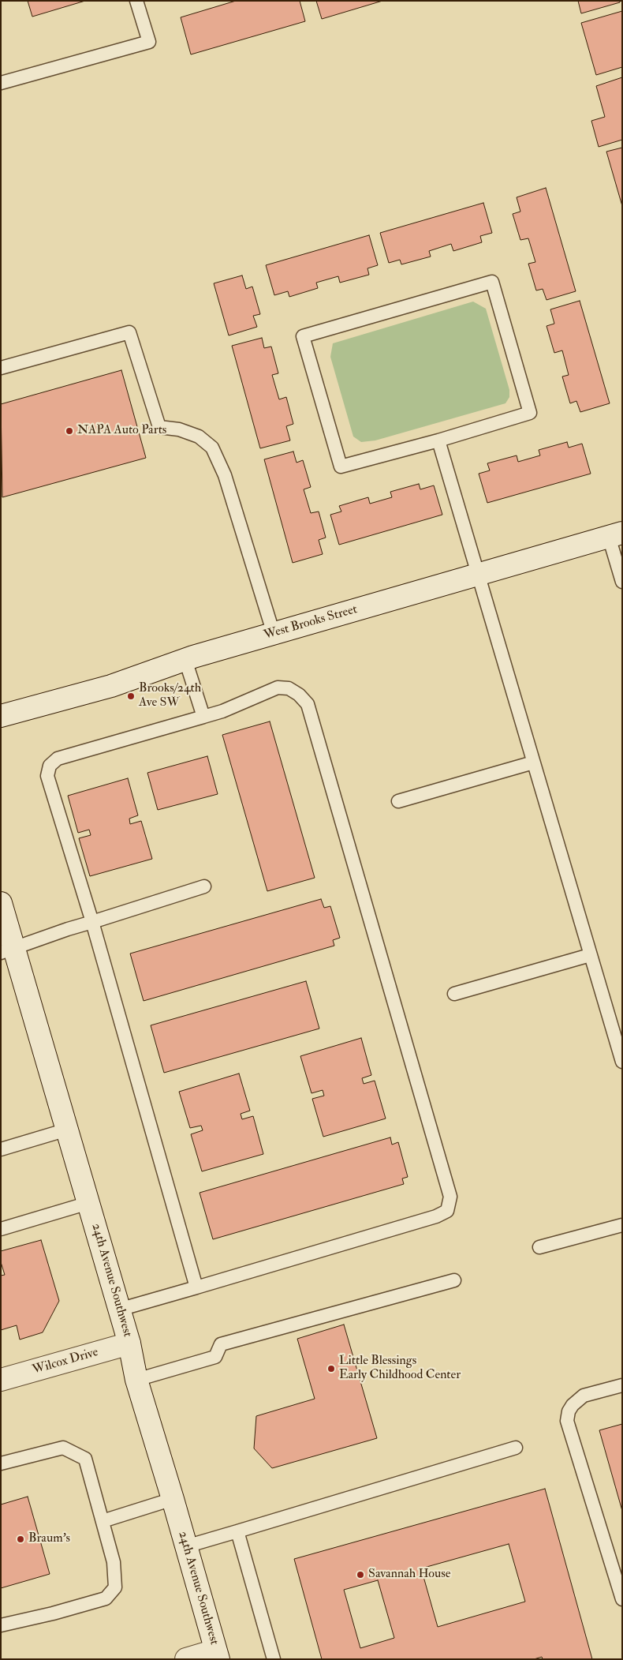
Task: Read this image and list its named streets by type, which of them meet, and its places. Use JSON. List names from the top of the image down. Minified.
{"streets":{"street":["West Brooks Street","24th Avenue Southwest","Wilcox Drive"]},"crossings":[["24th Avenue Southwest","Wilcox Drive"]],"places":["NAPA Auto Parts","Brooks/24th Ave SW","Little Blessings Early Childhood Center","Braum's","Savannah House"]}
